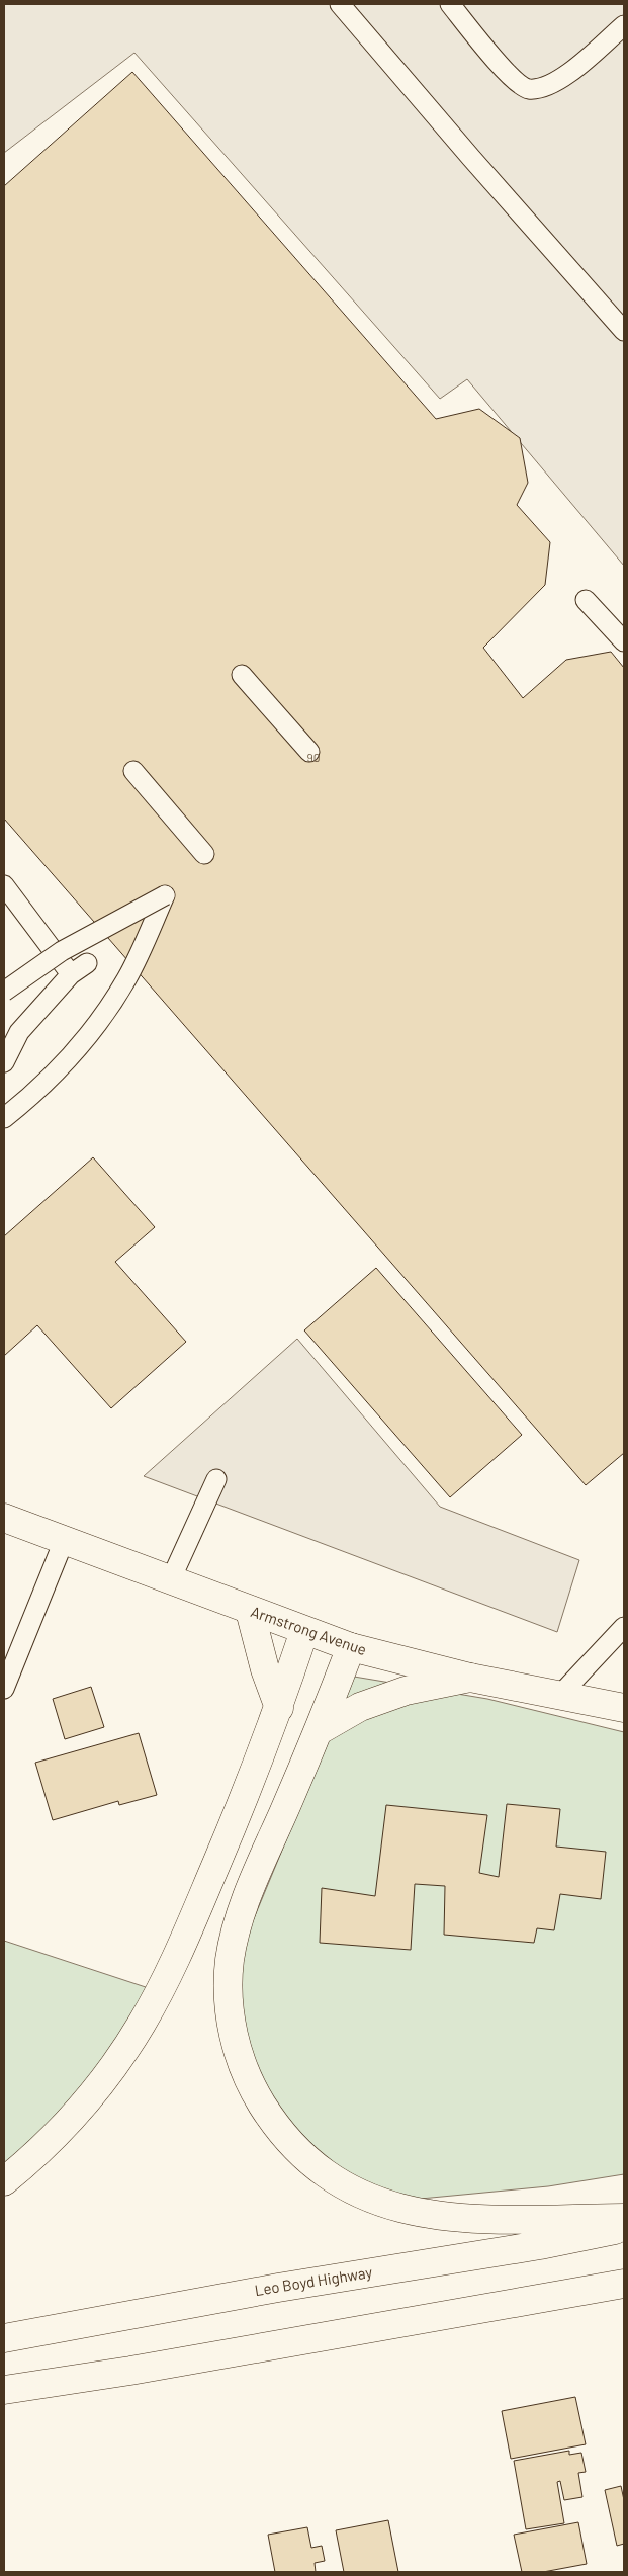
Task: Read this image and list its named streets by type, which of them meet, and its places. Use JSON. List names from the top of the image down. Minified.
{"streets":{"main road":["Armstrong Avenue","Leo Boyd Highway"]},"house_numbers":["90"]}
